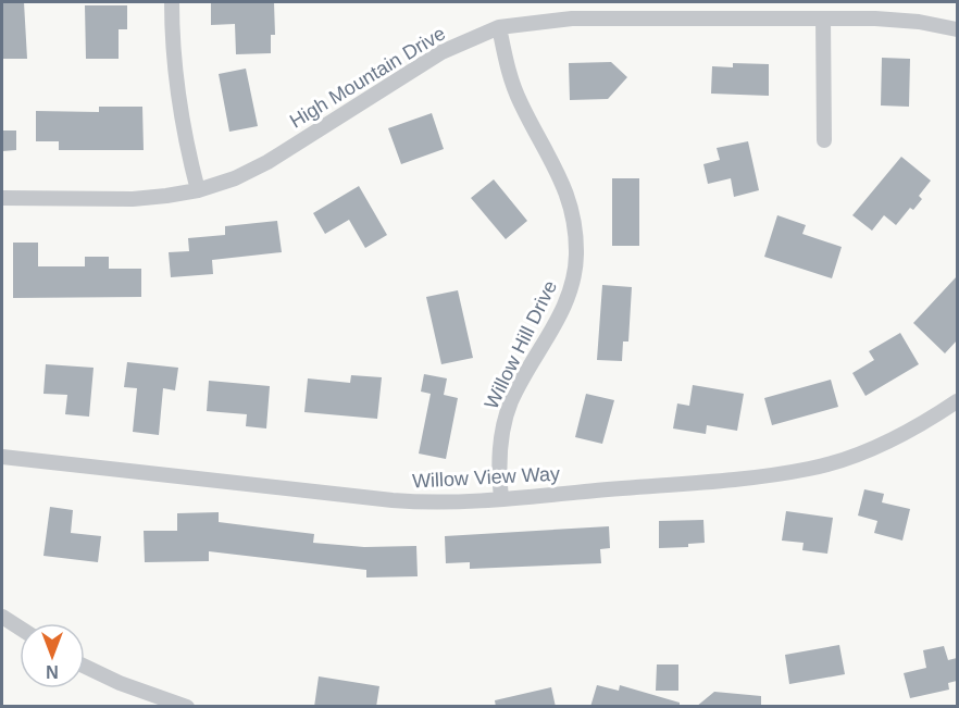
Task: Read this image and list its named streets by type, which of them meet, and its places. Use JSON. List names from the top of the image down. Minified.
{"streets":{"street":["High Mountain Drive","Willow Hill Drive","Willow View Way"]},"crossings":[["High Mountain Drive","Willow Hill Drive"],["Willow Hill Drive","Willow View Way"]],"north":"bottom"}
